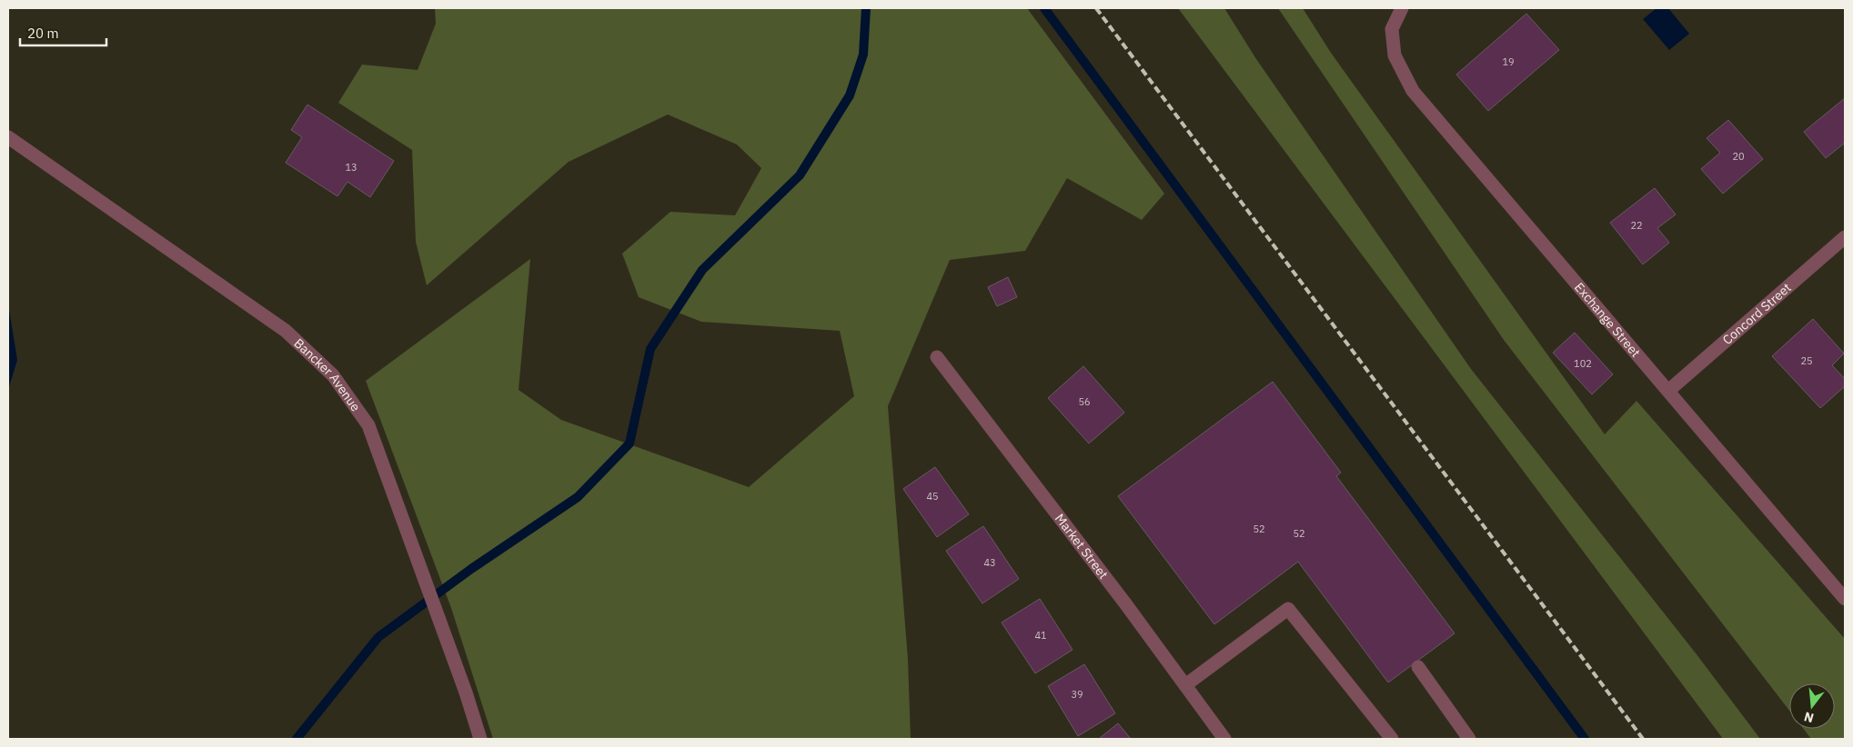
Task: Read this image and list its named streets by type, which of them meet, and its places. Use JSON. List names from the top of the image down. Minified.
{"streets":{"street":["Concord Street","Exchange Street","Bancker Avenue","Market Street"]},"crossings":[["Concord Street","Exchange Street"]],"house_numbers":["19","20","13","22","25","102","56","45","52","52","43","41","39"],"scale_bar":"20 m","north":"bottom"}
